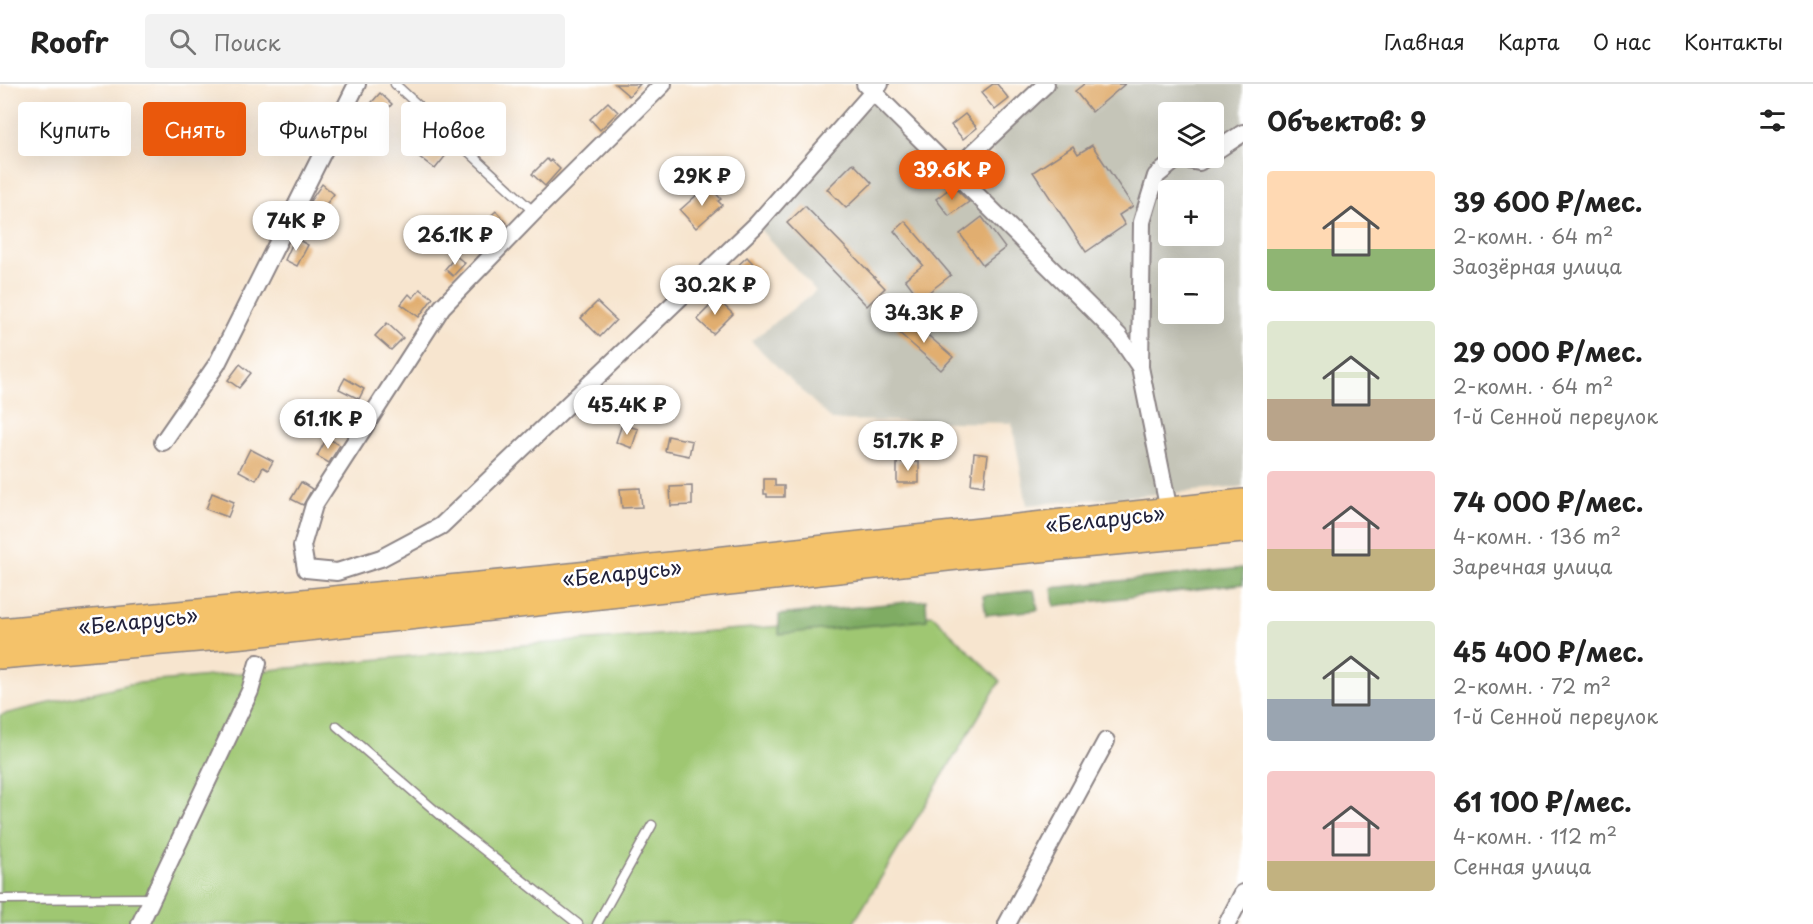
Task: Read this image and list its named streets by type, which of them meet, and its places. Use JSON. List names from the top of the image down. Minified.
{"streets":{"highway":["«Беларусь»"]},"page":{"header":"Roofr","search":"Поиск","nav":["Главная","Карта","О нас","Контакты"],"heading":"Объектов: 9","map_buttons":["+","−"],"chip":["Купить","Снять","Фильтры","Новое"],"price":["39.6K ₽","29K ₽","74K ₽","26.1K ₽","30.2K ₽","34.3K ₽","45.4K ₽","61.1K ₽","51.7K ₽"],"list":[{"name":"39 600 ₽/мес.","note":"2-комн. · 64 m² · Заозёрная улица"},{"name":"29 000 ₽/мес.","note":"2-комн. · 64 m² · 1-й Сенной переулок"},{"name":"74 000 ₽/мес.","note":"4-комн. · 136 m² · Заречная улица"},{"name":"45 400 ₽/мес.","note":"2-комн. · 72 m² · 1-й Сенной переулок"},{"name":"61 100 ₽/мес.","note":"4-комн. · 112 m² · Сенная улица"}]}}
